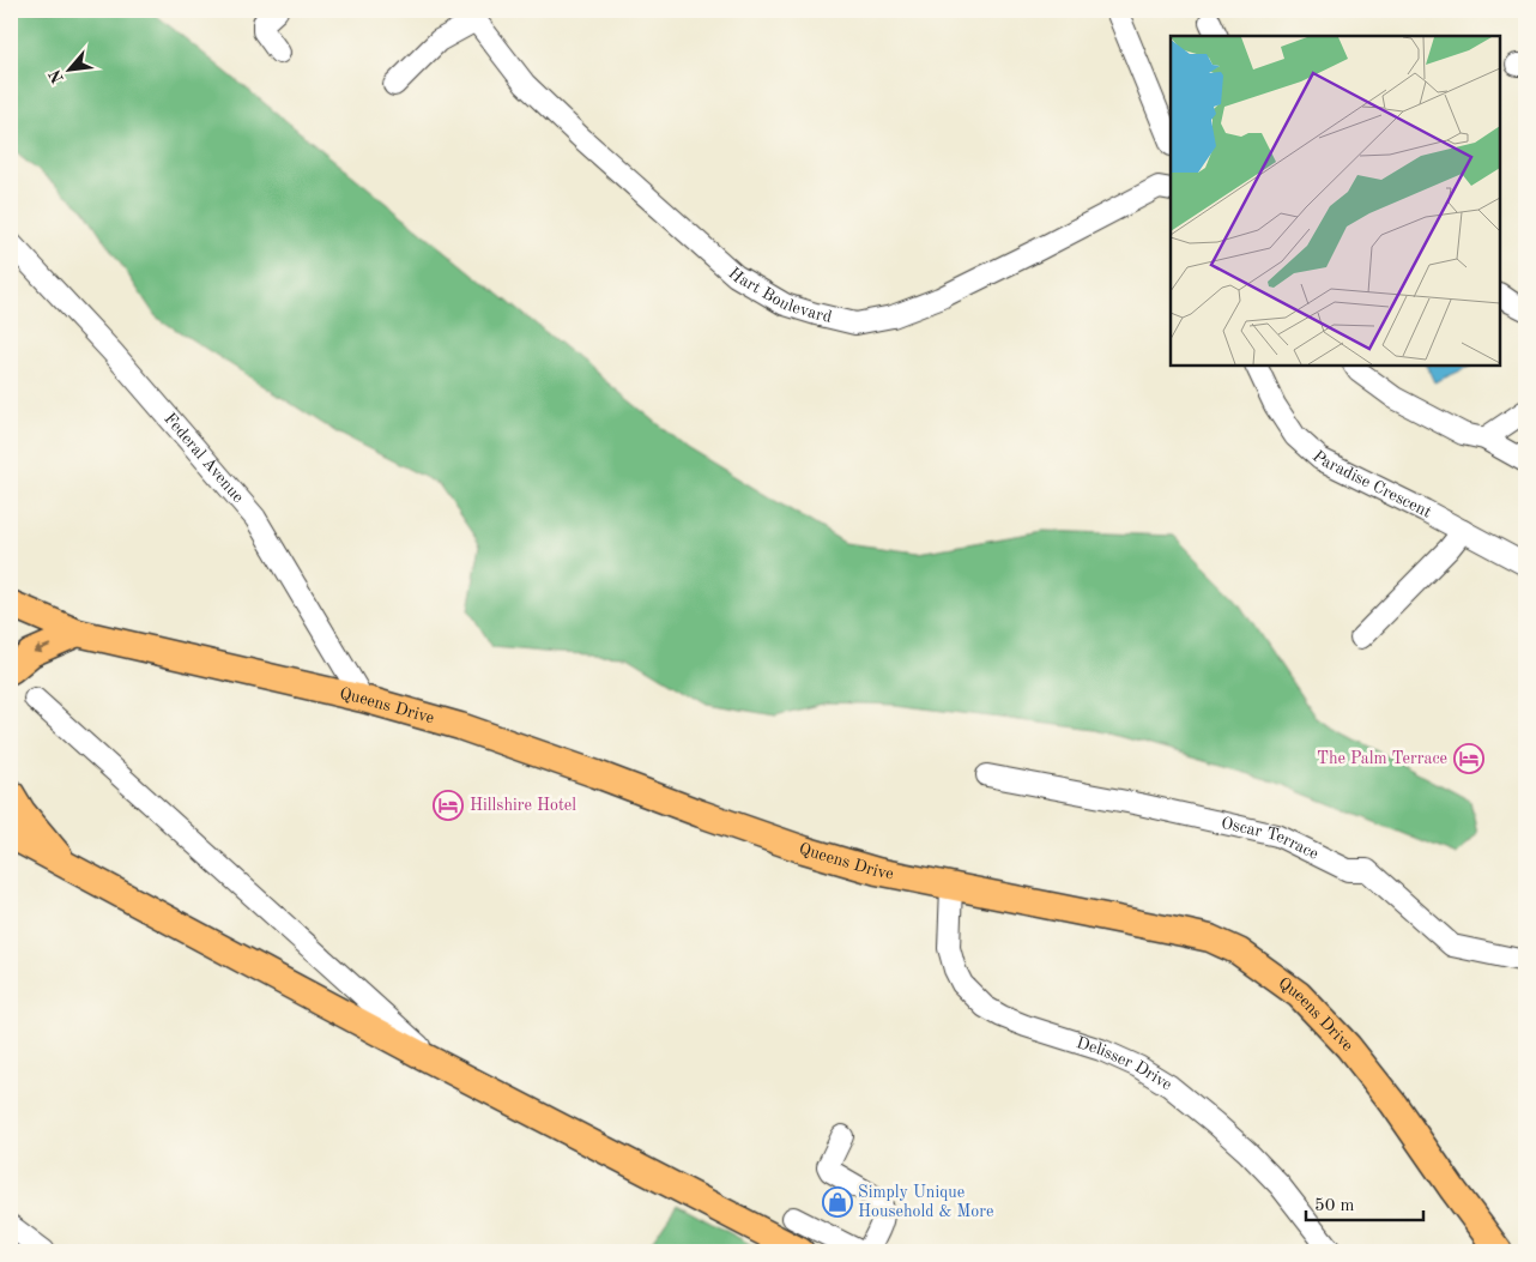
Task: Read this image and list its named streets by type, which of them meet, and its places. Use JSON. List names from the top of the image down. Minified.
{"streets":{"main road":["Queens Drive"],"street":["Hart Boulevard","Federal Avenue","Paradise Crescent","Oscar Terrace","Delisser Drive"]},"crossings":[["Federal Avenue","Queens Drive"],["Queens Drive","Delisser Drive"]],"places":{"hotel":["The Palm Terrace","Hillshire Hotel"],"shop":["Simply Unique Household & More"]},"scale_bar":"50 m","north":"bottom left"}
